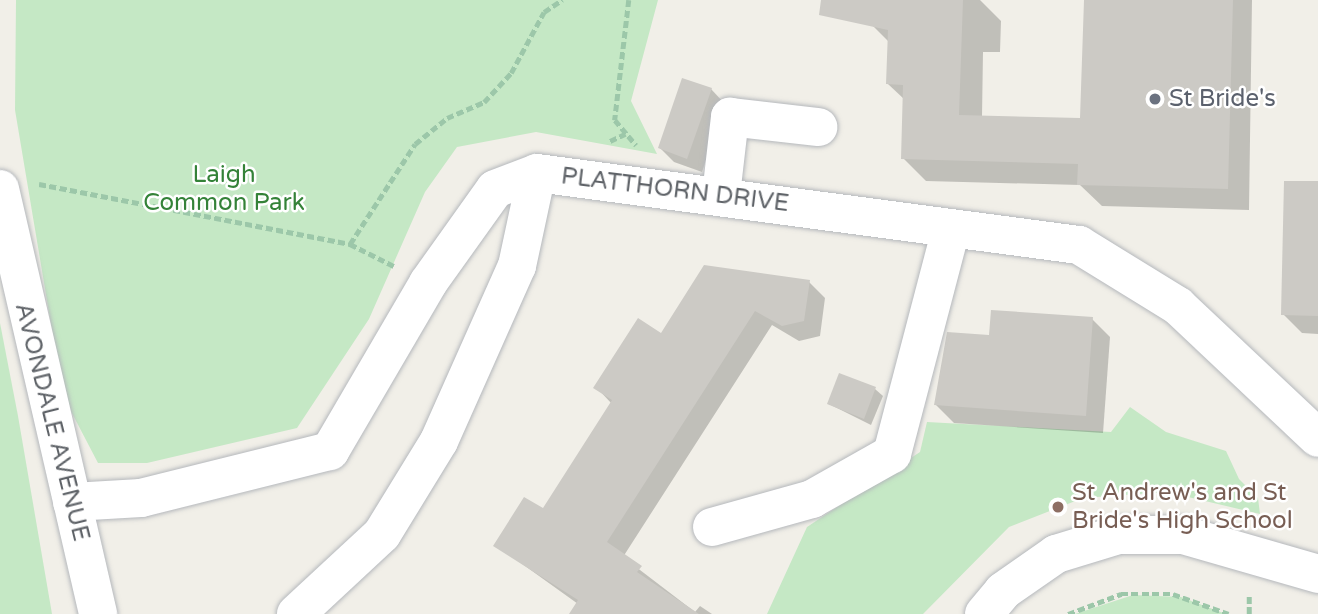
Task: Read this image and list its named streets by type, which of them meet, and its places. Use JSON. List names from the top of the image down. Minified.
{"streets":{"street":["PLATTHORN DRIVE","AVONDALE AVENUE"]},"crossings":[["PLATTHORN DRIVE","AVONDALE AVENUE"]],"parks":["Laigh Common Park"],"places":["St Bride's","St Andrew's and St Bride's High School"]}
